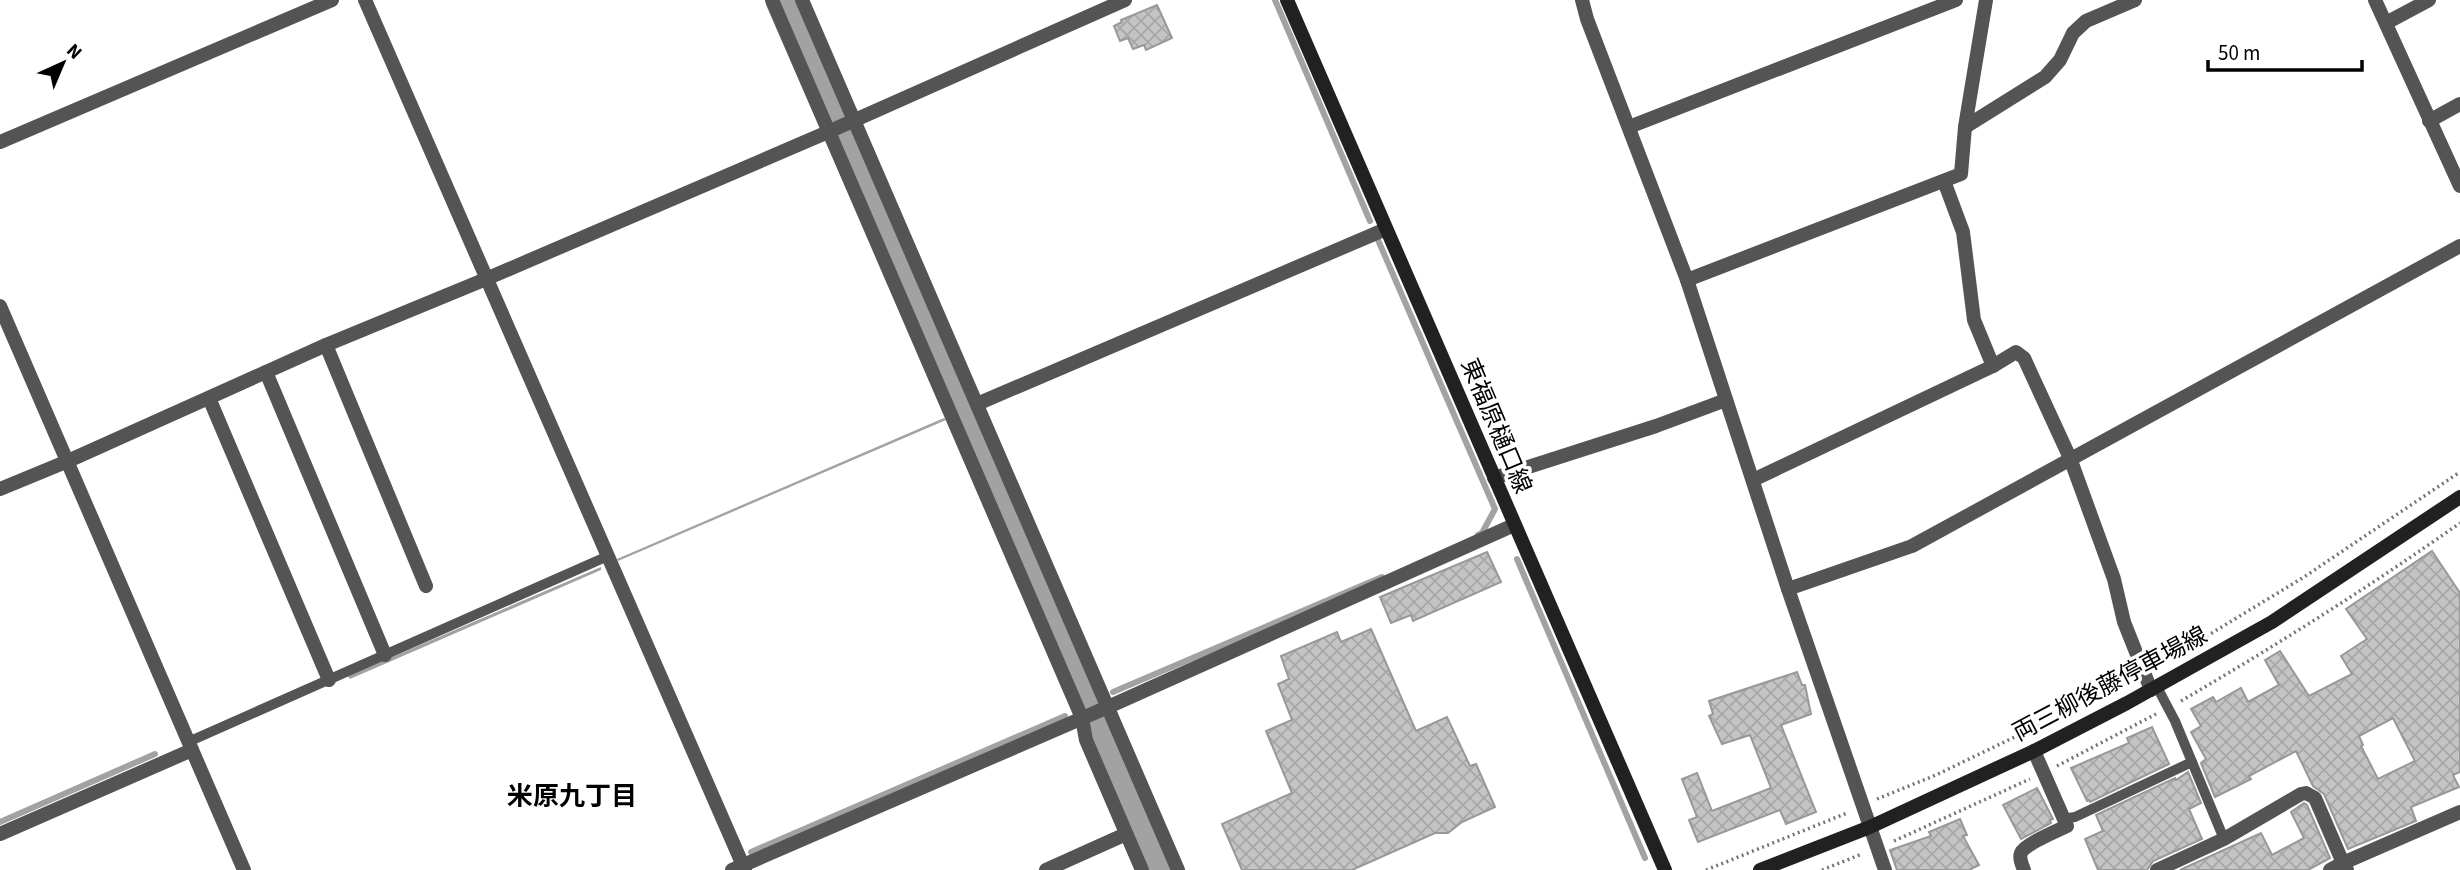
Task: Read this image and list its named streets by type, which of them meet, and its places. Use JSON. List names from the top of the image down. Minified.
{"streets":{"main road":["東福原樋口線","両三柳後藤停車場線"]},"districts":["米原九丁目"],"scale_bar":"50 m","north":"top right"}
